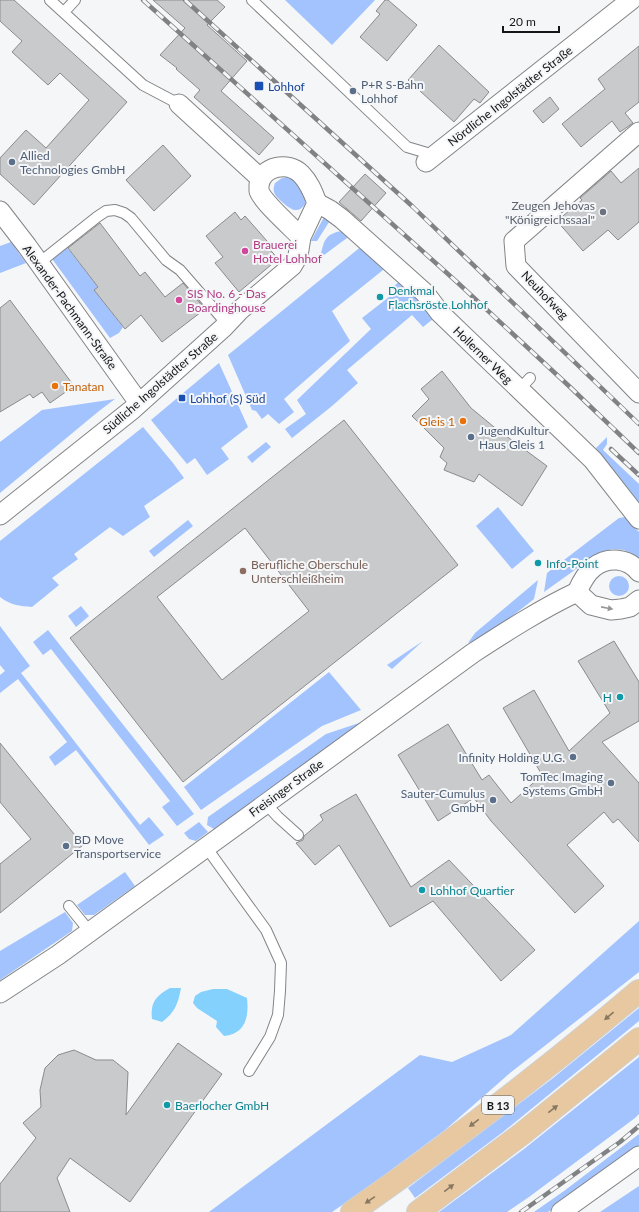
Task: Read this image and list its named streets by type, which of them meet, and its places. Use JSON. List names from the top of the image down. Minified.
{"streets":{"main road":["B 13"],"street":["Nördliche Ingolstädter Straße","Neuhofweg","Alexander-Pachmann-Straße","Hollerner Weg","Südliche Ingolstädter Straße","Freisinger Straße"]},"crossings":[["Alexander-Pachmann-Straße","Südliche Ingolstädter Straße"],["Hollerner Weg","Südliche Ingolstädter Straße"]],"places":{"transit":["Lohhof","Lohhof (S) Süd"],"other":["P+R S-Bahn Lohhof","Allied Technologies GmbH","Zeugen Jehovas \"Königreichssaal\"","Brauerei Hotel Lohhof","Denkmal Flachsröste Lohhof","SIS No. 6 - Das Boardinghouse","Tanatan","Gleis 1","JugendKultur Haus Gleis 1","Info-Point","Berufliche Oberschule Unterschleißheim","H","Infinity Holding U.G.","TomTec Imaging Systems GmbH","Sauter-Cumulus GmbH","BD Move Transportservice","Lohhof Quartier","Baerlocher GmbH"]},"scale_bar":"20 m"}
